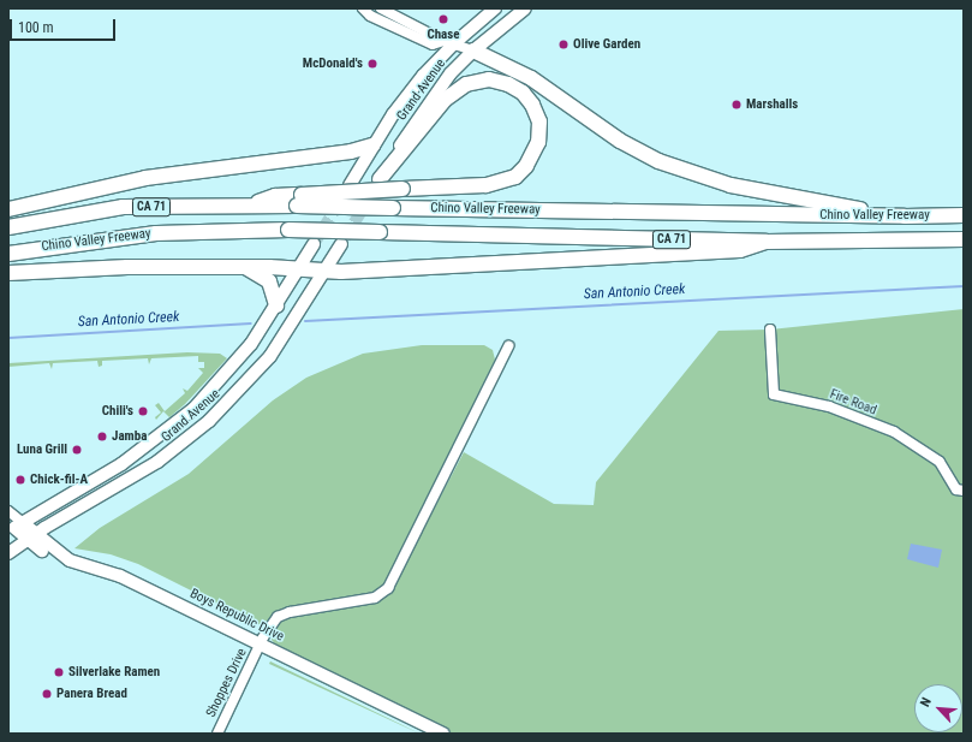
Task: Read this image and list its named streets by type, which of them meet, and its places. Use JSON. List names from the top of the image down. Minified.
{"streets":{"highway":["CA 71","Chino Valley Freeway"],"main road":["Grand Avenue","Boys Republic Drive"],"street":["Fire Road","Shoppes Drive"]},"crossings":[["Grand Avenue","Boys Republic Drive"],["Boys Republic Drive","Shoppes Drive"]],"water":["San Antonio Creek"],"places":["Chase","Olive Garden","McDonald's","Marshalls","Chili's","Jamba","Luna Grill","Chick-fil-A","Silverlake Ramen","Panera Bread"],"scale_bar":"100 m","north":"top left"}
